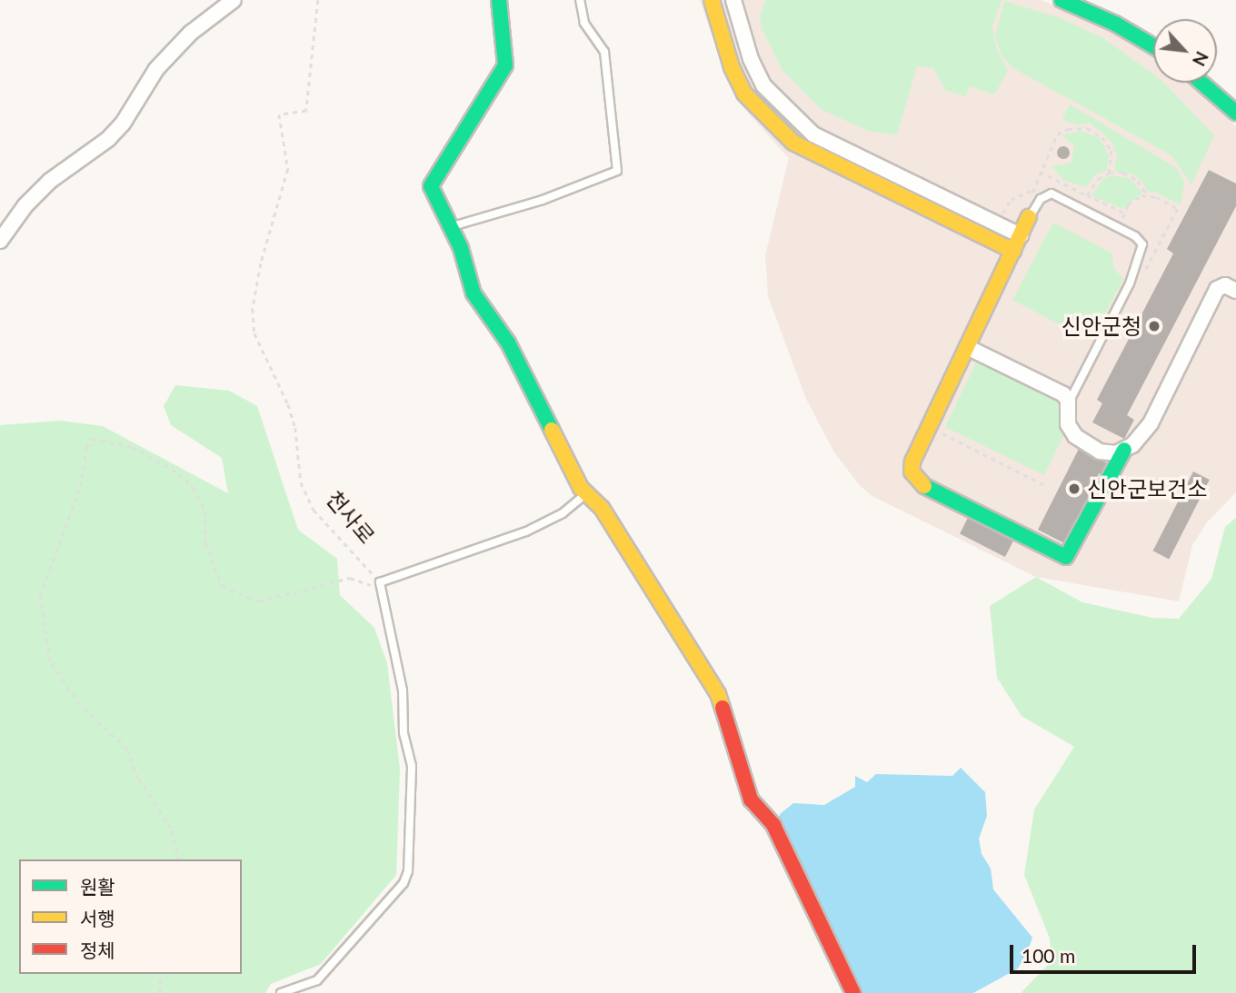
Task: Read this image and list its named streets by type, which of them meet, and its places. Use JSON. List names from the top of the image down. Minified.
{"streets":{"path":["천사로"]},"places":["신안군청","신안군보건소"],"legend":["원활","서행","정체"],"scale_bar":"100 m","north":"bottom right"}
